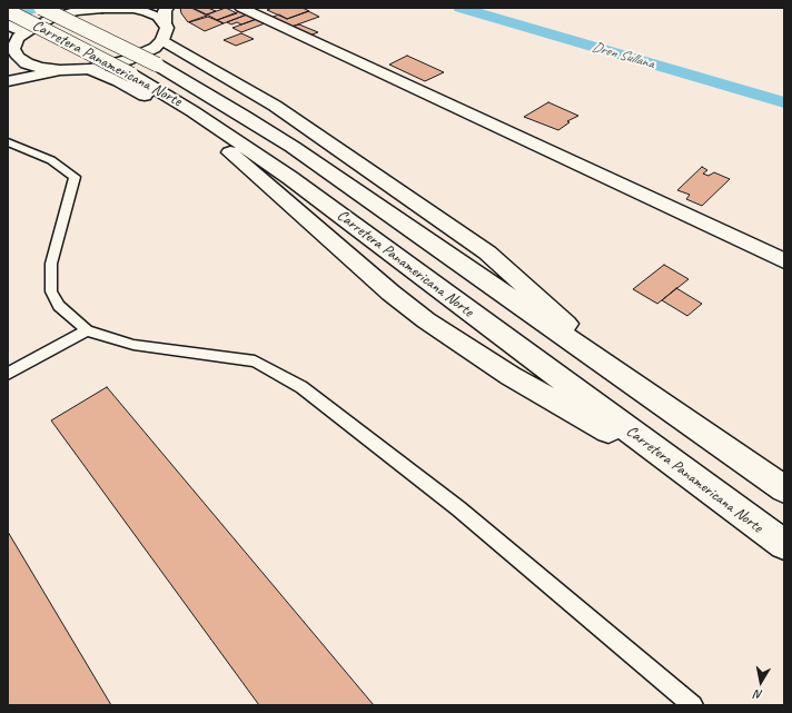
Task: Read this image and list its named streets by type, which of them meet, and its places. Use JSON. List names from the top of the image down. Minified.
{"streets":{"main road":["Carretera Panamericana Norte"]},"water":["Dren Sullana"],"north":"bottom"}
